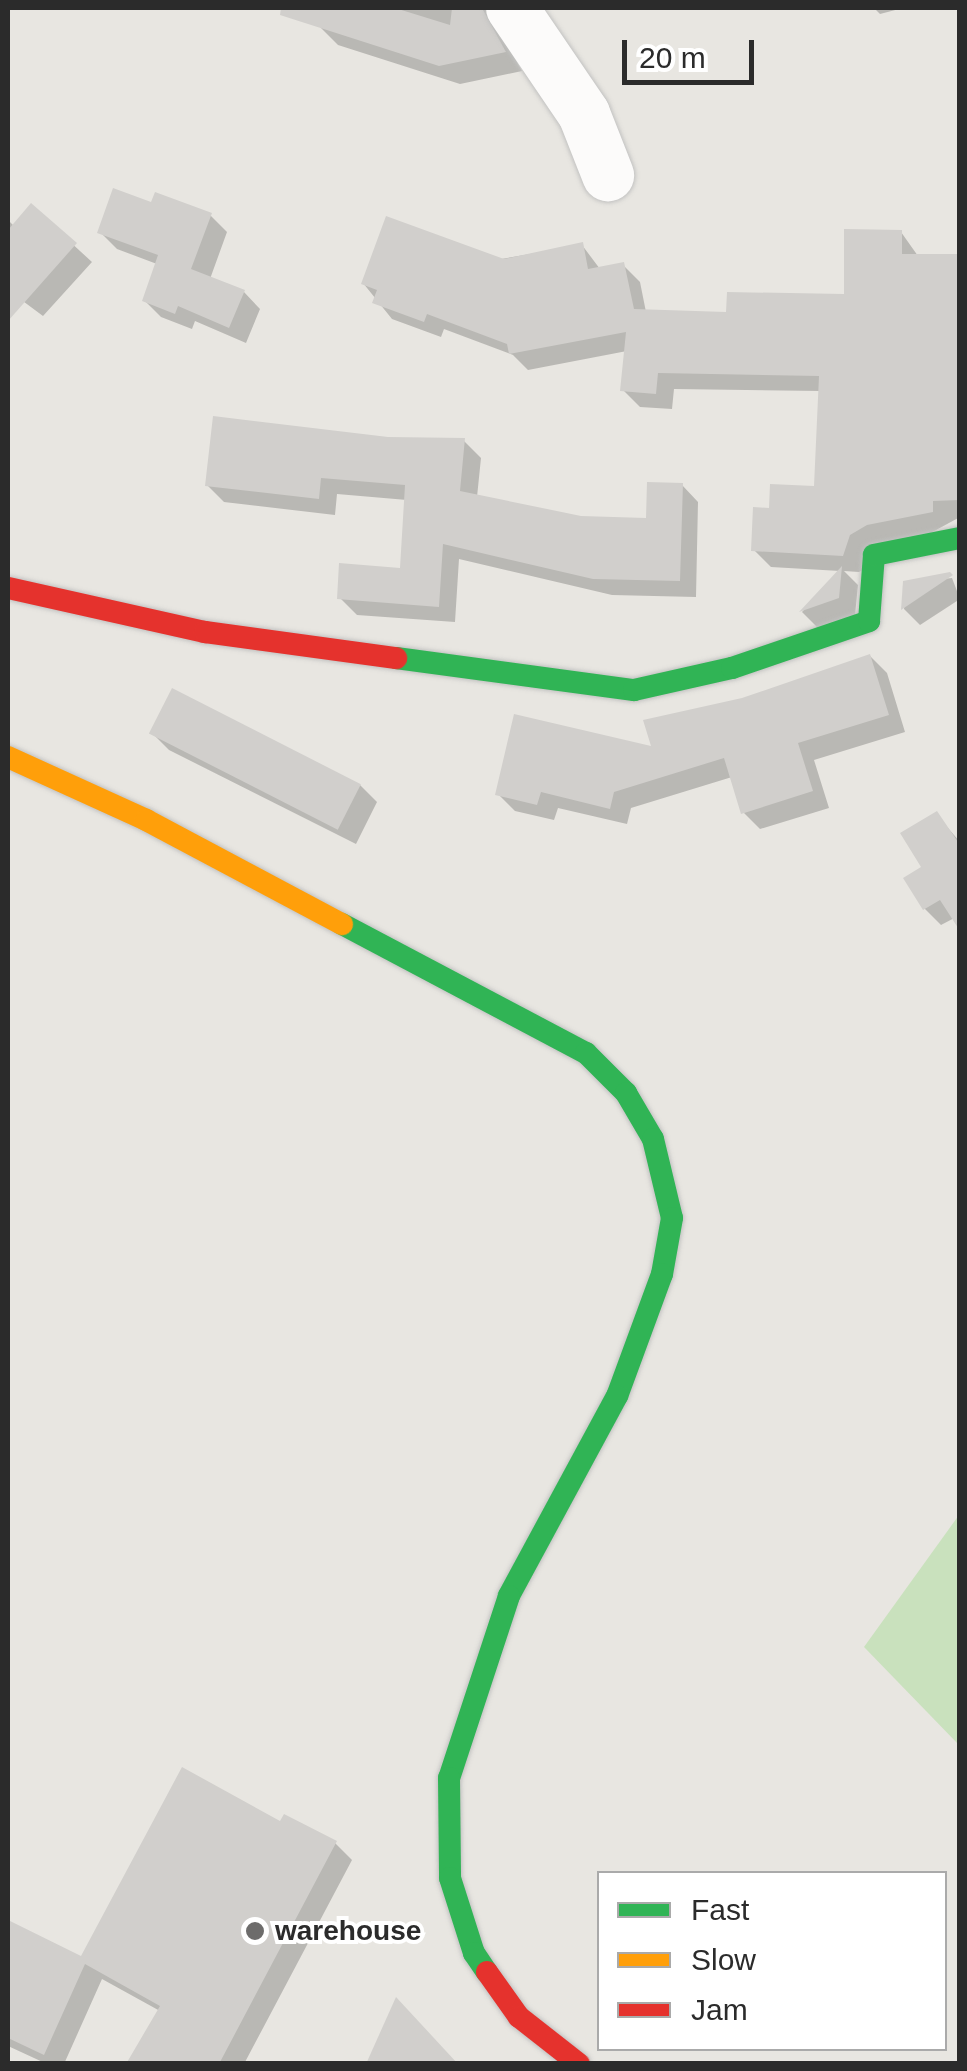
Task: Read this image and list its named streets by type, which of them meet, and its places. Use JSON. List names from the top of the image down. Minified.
{"places":["warehouse"],"legend":["Fast","Slow","Jam"],"scale_bar":"20 m"}
